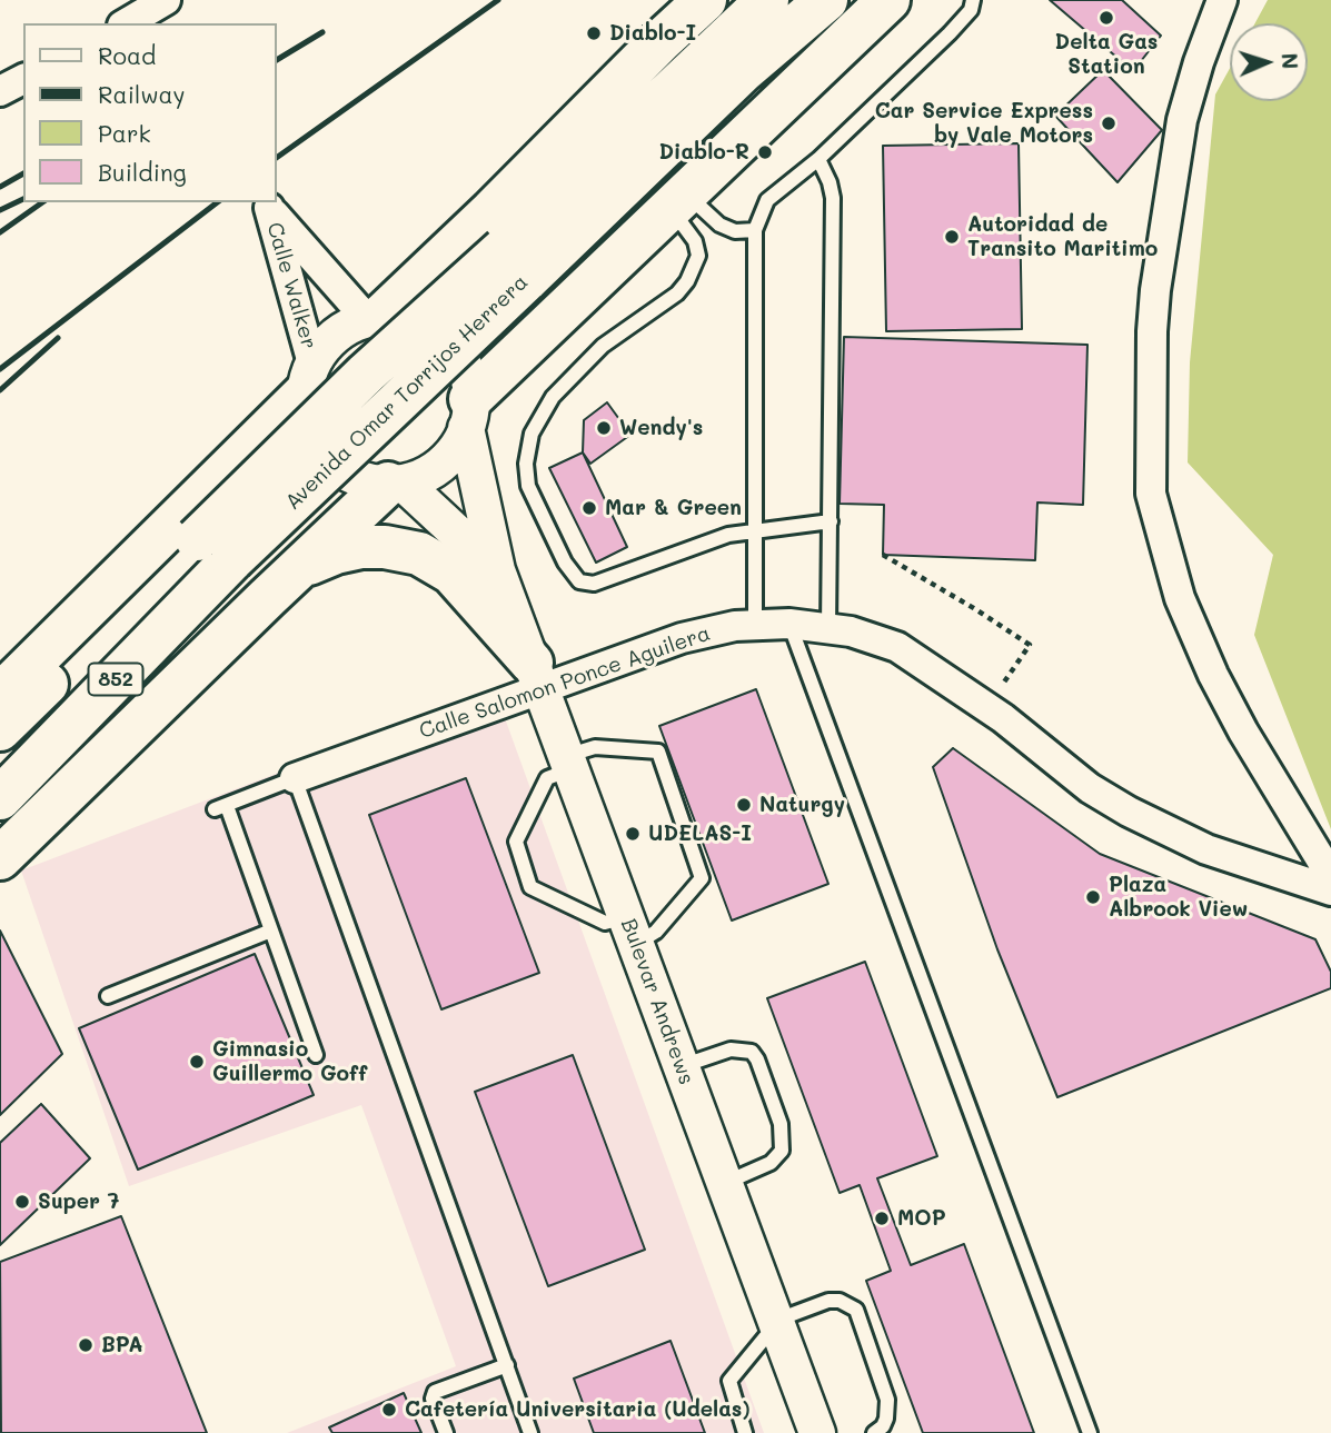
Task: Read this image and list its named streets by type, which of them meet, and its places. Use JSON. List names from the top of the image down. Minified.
{"streets":{"main road":["Avenida Omar Torrijos Herrera","852"],"street":["Calle Walker","Calle Salomon Ponce Aguilera","Bulevar Andrews"]},"crossings":[["Calle Walker","Bulevar Andrews"],["Calle Salomon Ponce Aguilera","Bulevar Andrews"]],"places":["Delta Gas Station","Diablo-I","Car Service Express by Vale Motors","Diablo-R","Autoridad de Transito Maritimo","Wendy's","Mar & Green","Naturgy","UDELAS-I","Plaza Albrook View","Gimnasio Guillermo Goff","Super 7","MOP","BPA","Cafetería Universitaria (Udelas)"],"legend":["Road","Railway","Park","Building"],"north":"right"}
